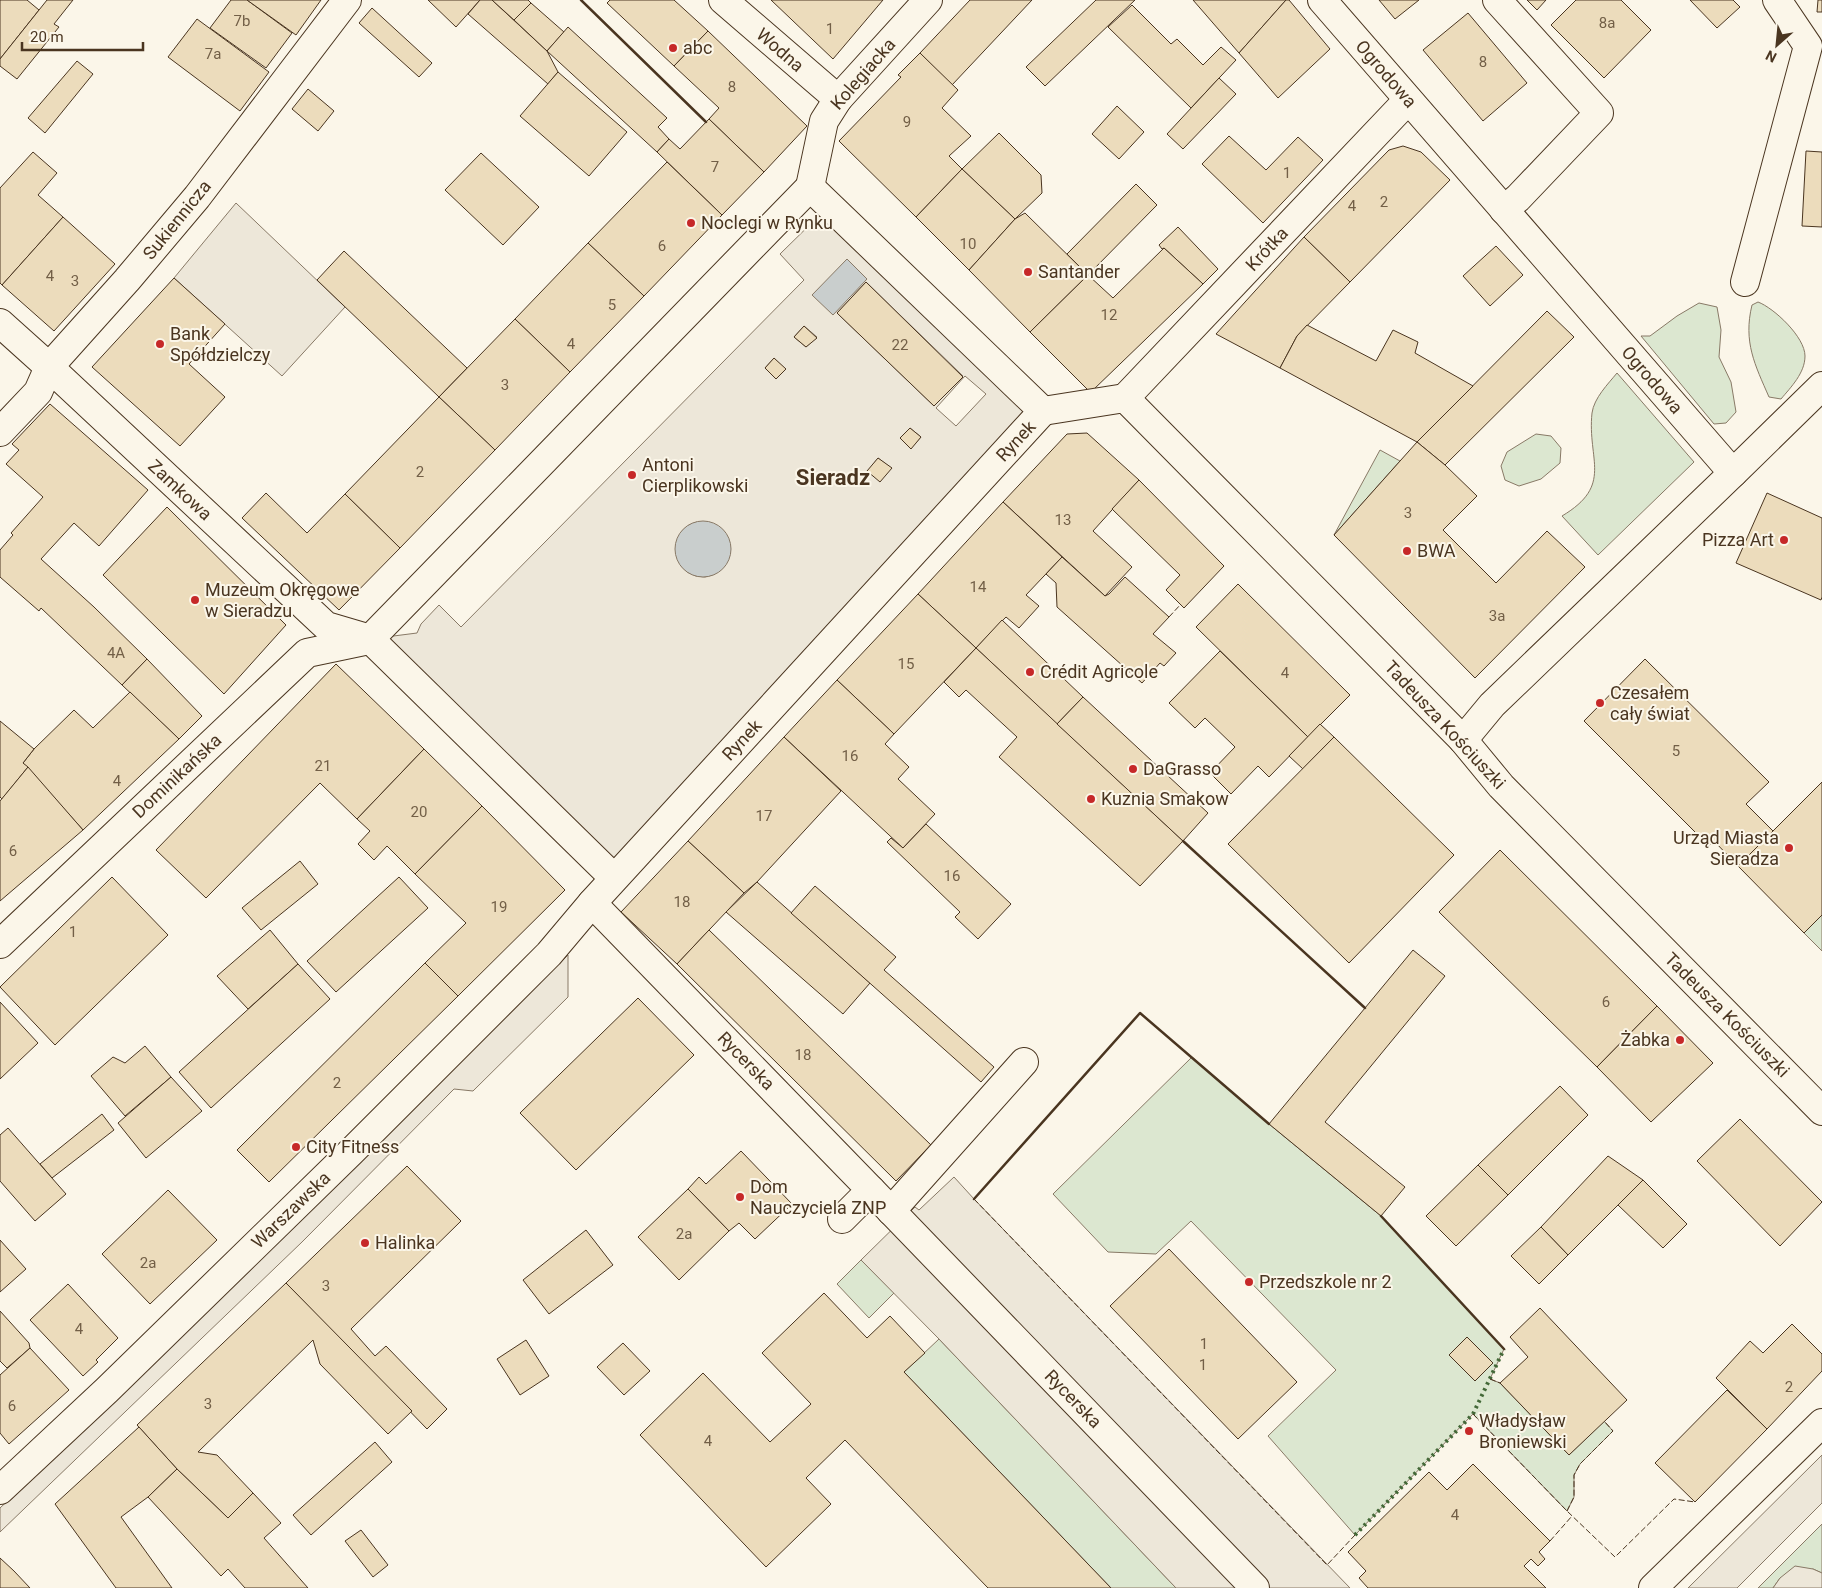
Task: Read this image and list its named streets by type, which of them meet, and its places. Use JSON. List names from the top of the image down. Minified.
{"streets":{"street":["Wodna","Kolegiacka","Ogrodowa","Sukiennicza","Krótka","Rynek","Zamkowa","Tadeusza Kościuszki","Dominikańska","Rycerska","Warszawska"]},"crossings":[["Wodna","Kolegiacka"],["Kolegiacka","Rynek"],["Ogrodowa","Krótka"],["Sukiennicza","Zamkowa"],["Krótka","Tadeusza Kościuszki"],["Rynek","Warszawska"],["Zamkowa","Dominikańska"],["Rycerska","Warszawska"]],"districts":["Sieradz"],"places":["abc","Noclegi w Rynku","Santander","Bank Spółdzielczy","Antoni Cierplikowski","Pizza Art","BWA","Muzeum Okręgowe w Sieradzu","Crédit Agricole","Czesałem cały świat","DaGrasso","Kuznia Smakow","Urząd Miasta Sieradza","Żabka","City Fitness","Dom Nauczyciela ZNP","Halinka","Przedszkole nr 2","Władysław Broniewski"],"house_numbers":["7b","8a","1","7a","8","8","9","7","1","2","4","10","6","4","3","5","12","4","22","3","2","3","13","14","3a","4A","15","4","5","16","21","4","20","17","6","16","18","19","1","6","18","2","2a","2a","3","4","1","1","2","3","6","4","4"],"scale_bar":"20 m","north":"bottom left"}
